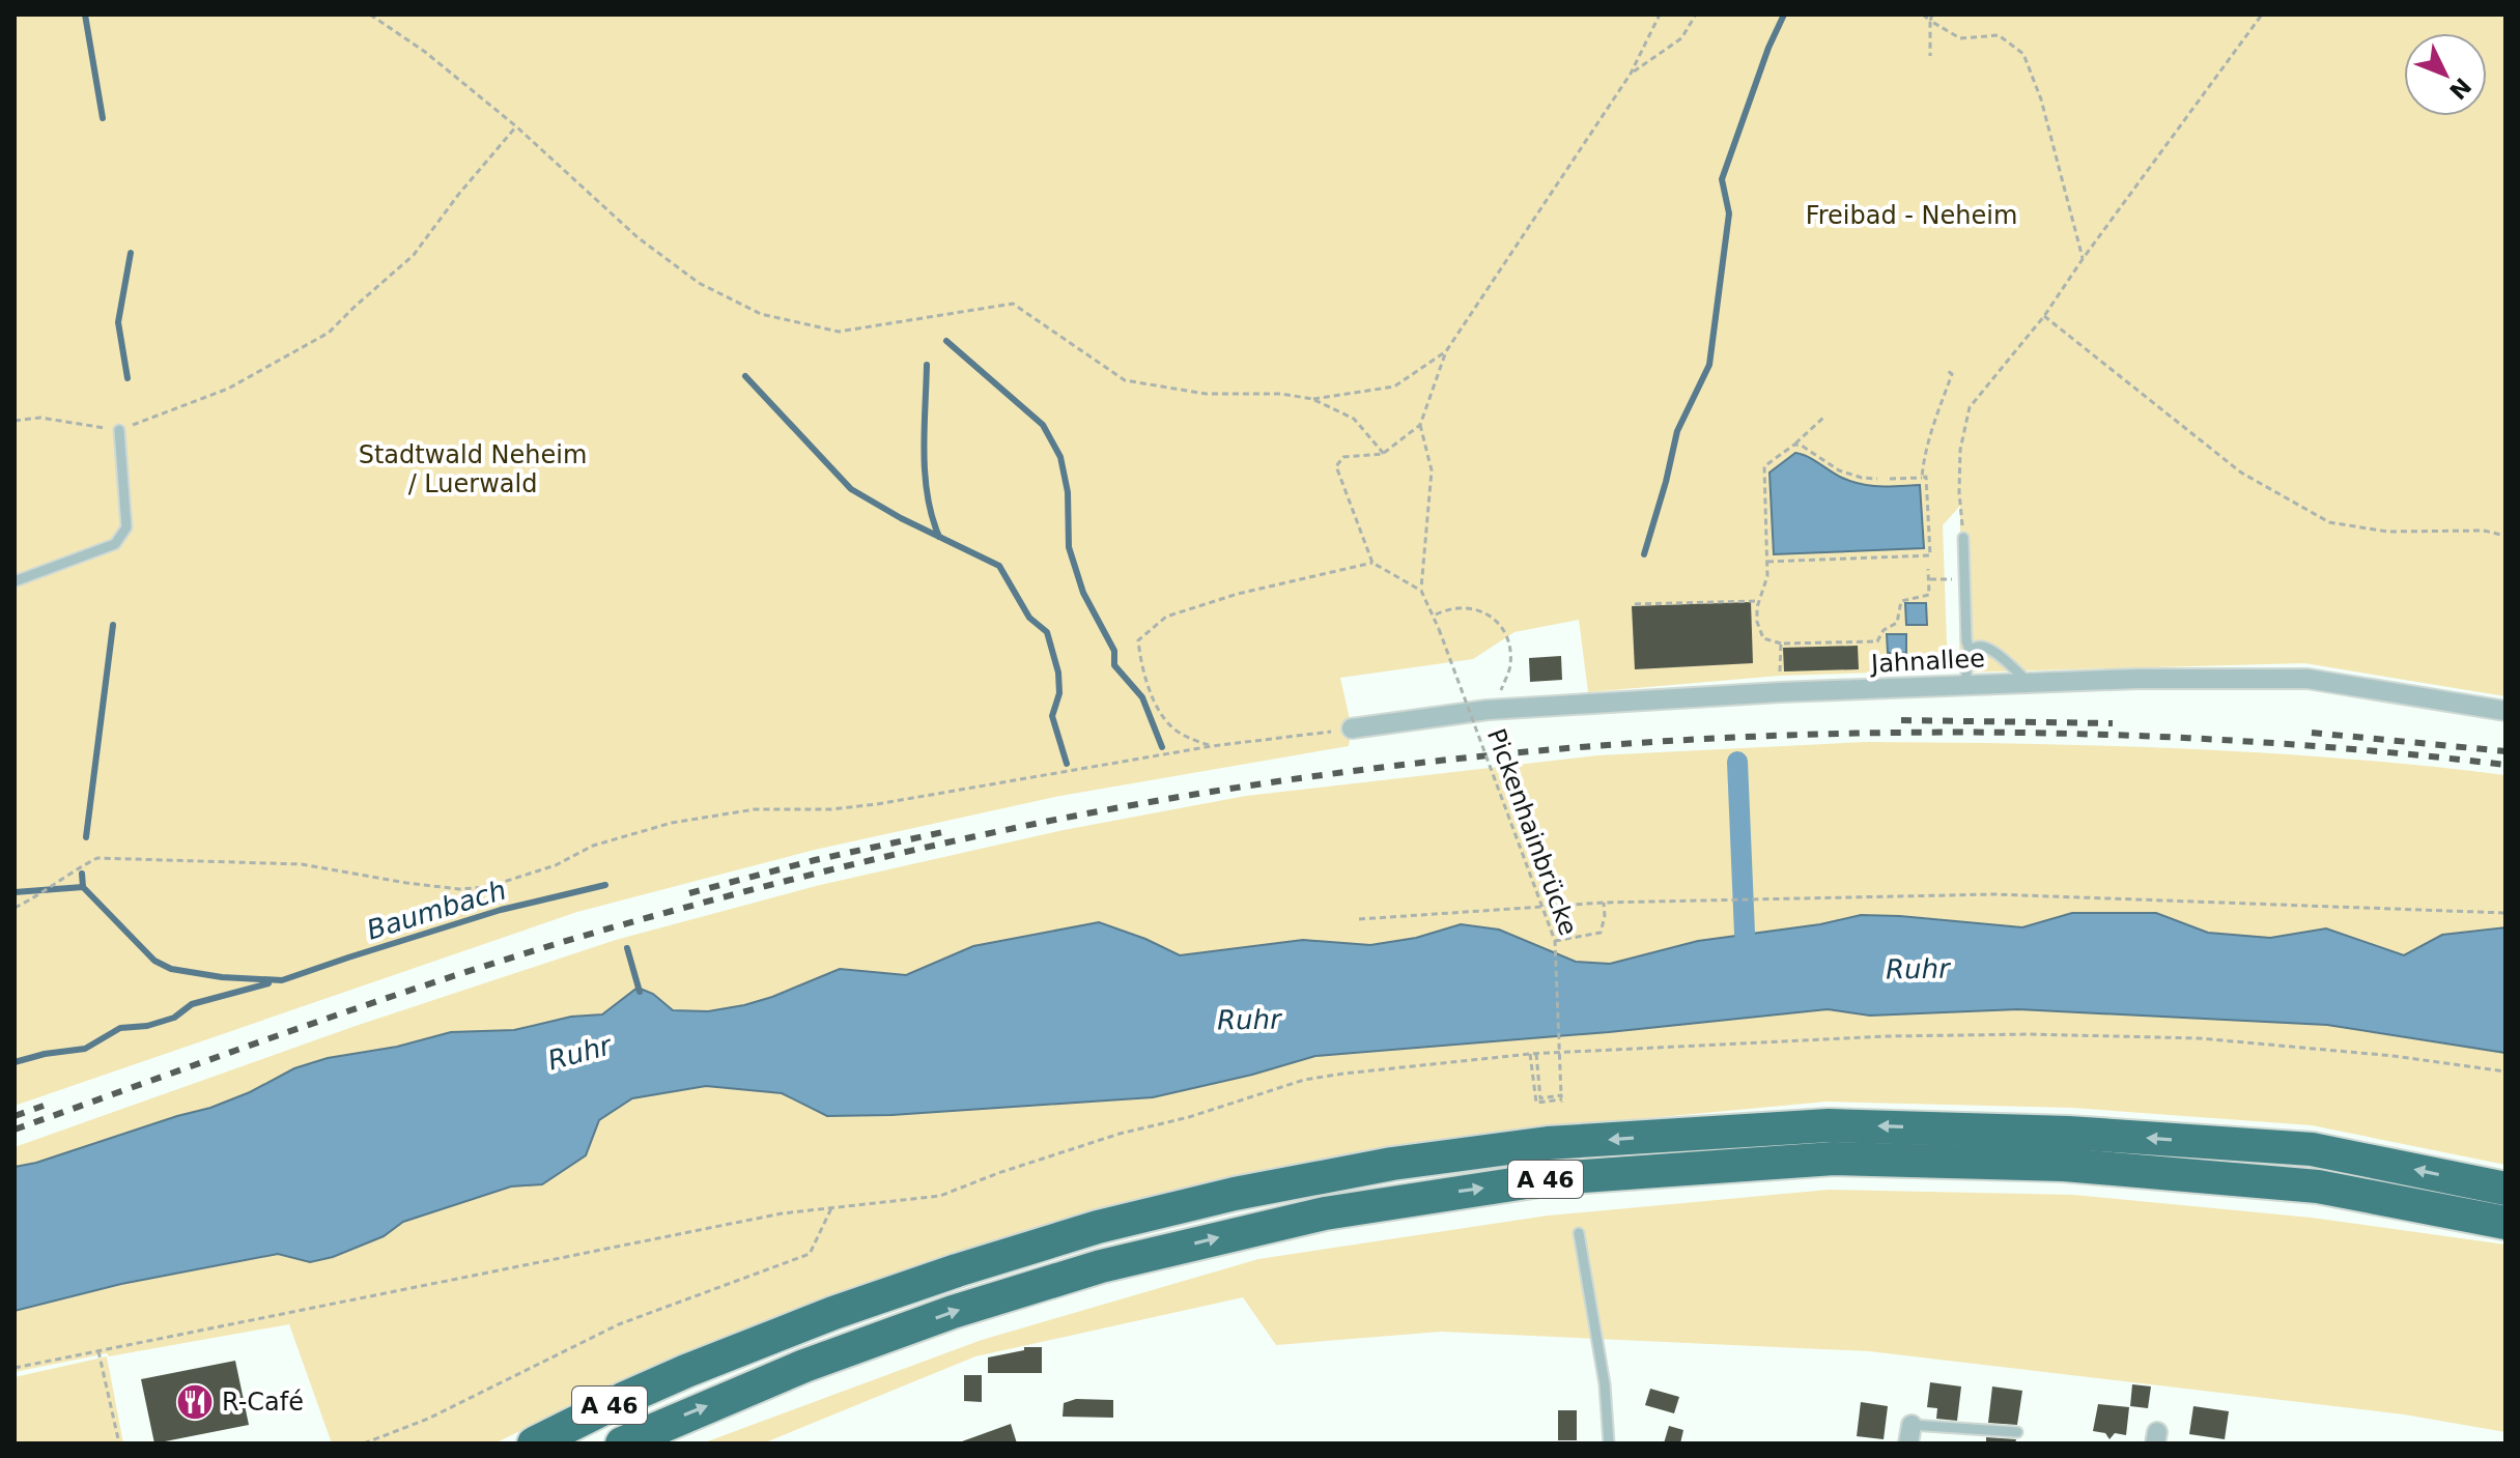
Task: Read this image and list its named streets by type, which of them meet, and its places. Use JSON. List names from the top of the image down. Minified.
{"streets":{"highway":["A 46"],"street":["Jahnallee"],"path":["Pickenhainbrücke"]},"water":["Baumbach","Ruhr"],"parks":["Freibad - Neheim","Stadtwald Neheim / Luerwald"],"places":{"restaurant":["R-Café"]},"north":"bottom right"}
